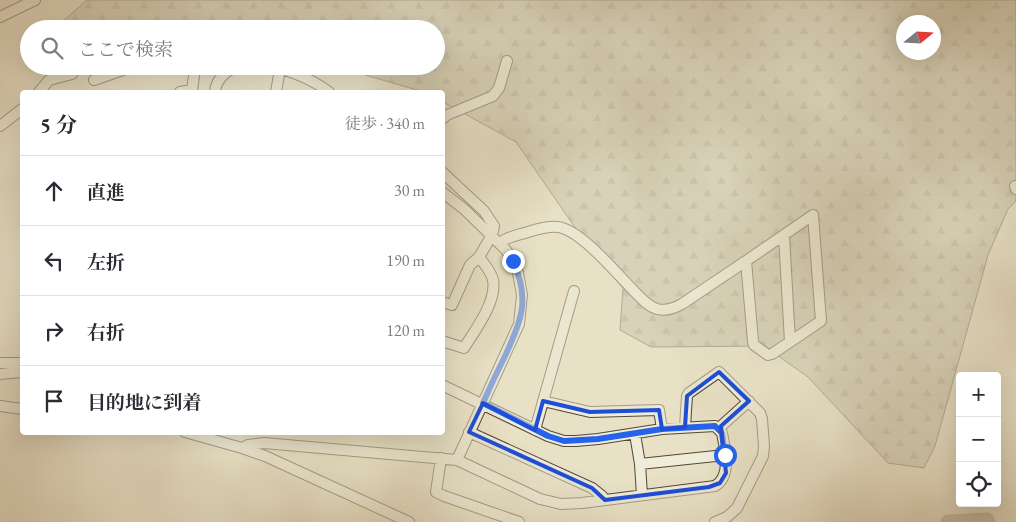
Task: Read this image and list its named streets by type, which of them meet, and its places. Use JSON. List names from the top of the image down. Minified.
{"north":"right","page":{"search":"ここで検索","heading":["5 分","徒歩 · 340 m"],"list":[["直進","30 m"],["左折","190 m"],["右折","120 m"],"目的地に到着"],"map_buttons":["+","−"]}}
